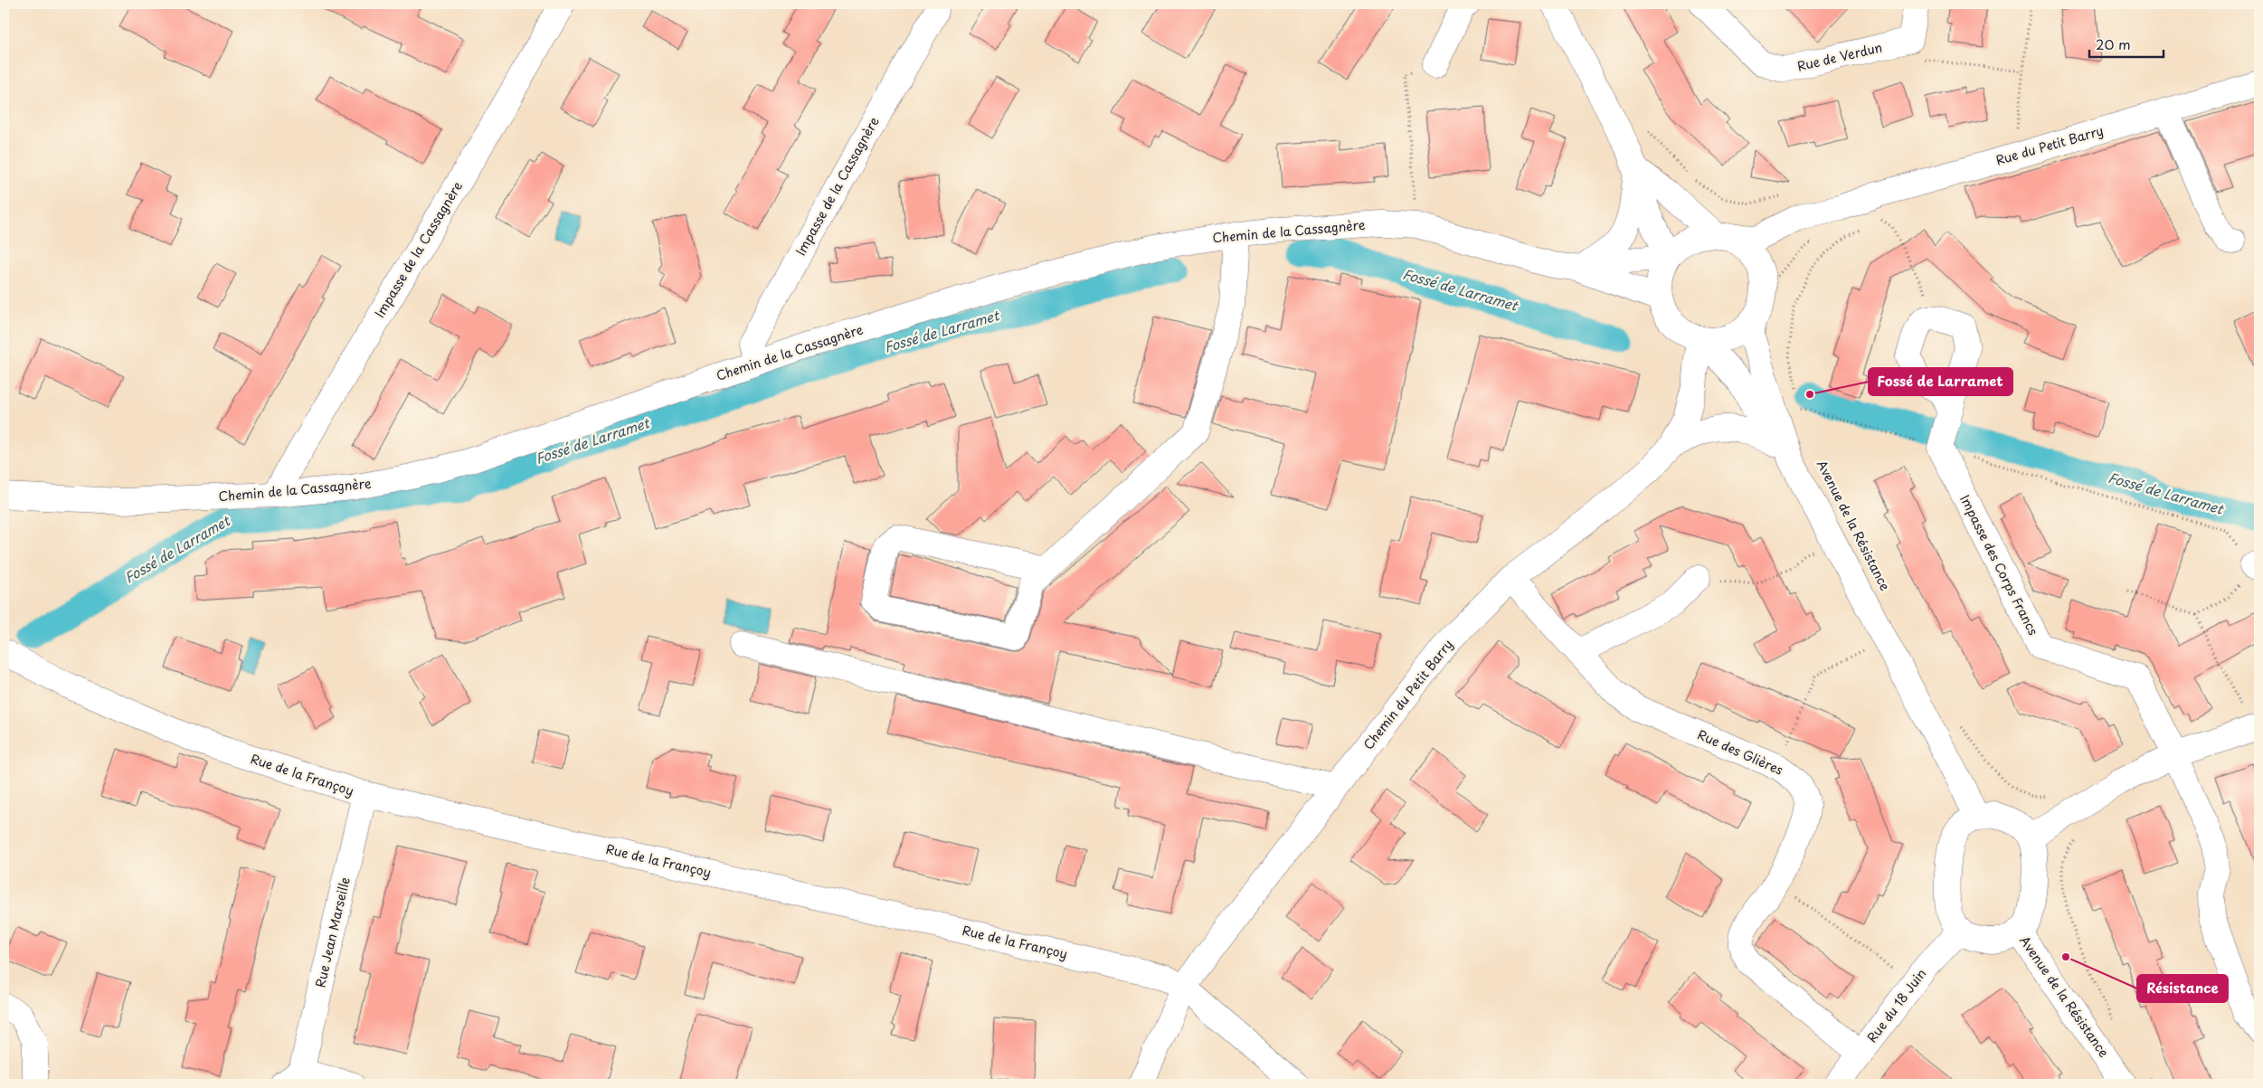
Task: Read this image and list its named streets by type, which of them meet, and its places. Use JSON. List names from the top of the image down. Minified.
{"streets":{"street":["Rue de Verdun","Rue du Petit Barry","Impasse de la Cassagnère","Chemin de la Cassagnère","Avenue de la Résistance","Impasse des Corps Francs","Chemin du Petit Barry","Rue des Glières","Rue de la Françoy","Rue Jean Marseille","Rue du 18 Juin"]},"crossings":[["Rue du Petit Barry","Avenue de la Résistance"],["Rue du Petit Barry","Chemin du Petit Barry"],["Impasse de la Cassagnère","Chemin de la Cassagnère"],["Avenue de la Résistance","Chemin du Petit Barry"],["Avenue de la Résistance","Rue du 18 Juin"],["Chemin du Petit Barry","Rue des Glières"],["Chemin du Petit Barry","Rue de la Françoy"],["Rue des Glières","Rue du 18 Juin"],["Rue de la Françoy","Rue Jean Marseille"]],"water":["Fossé de Larramet"],"places":["Fossé de Larramet","Résistance"],"scale_bar":"20 m"}
